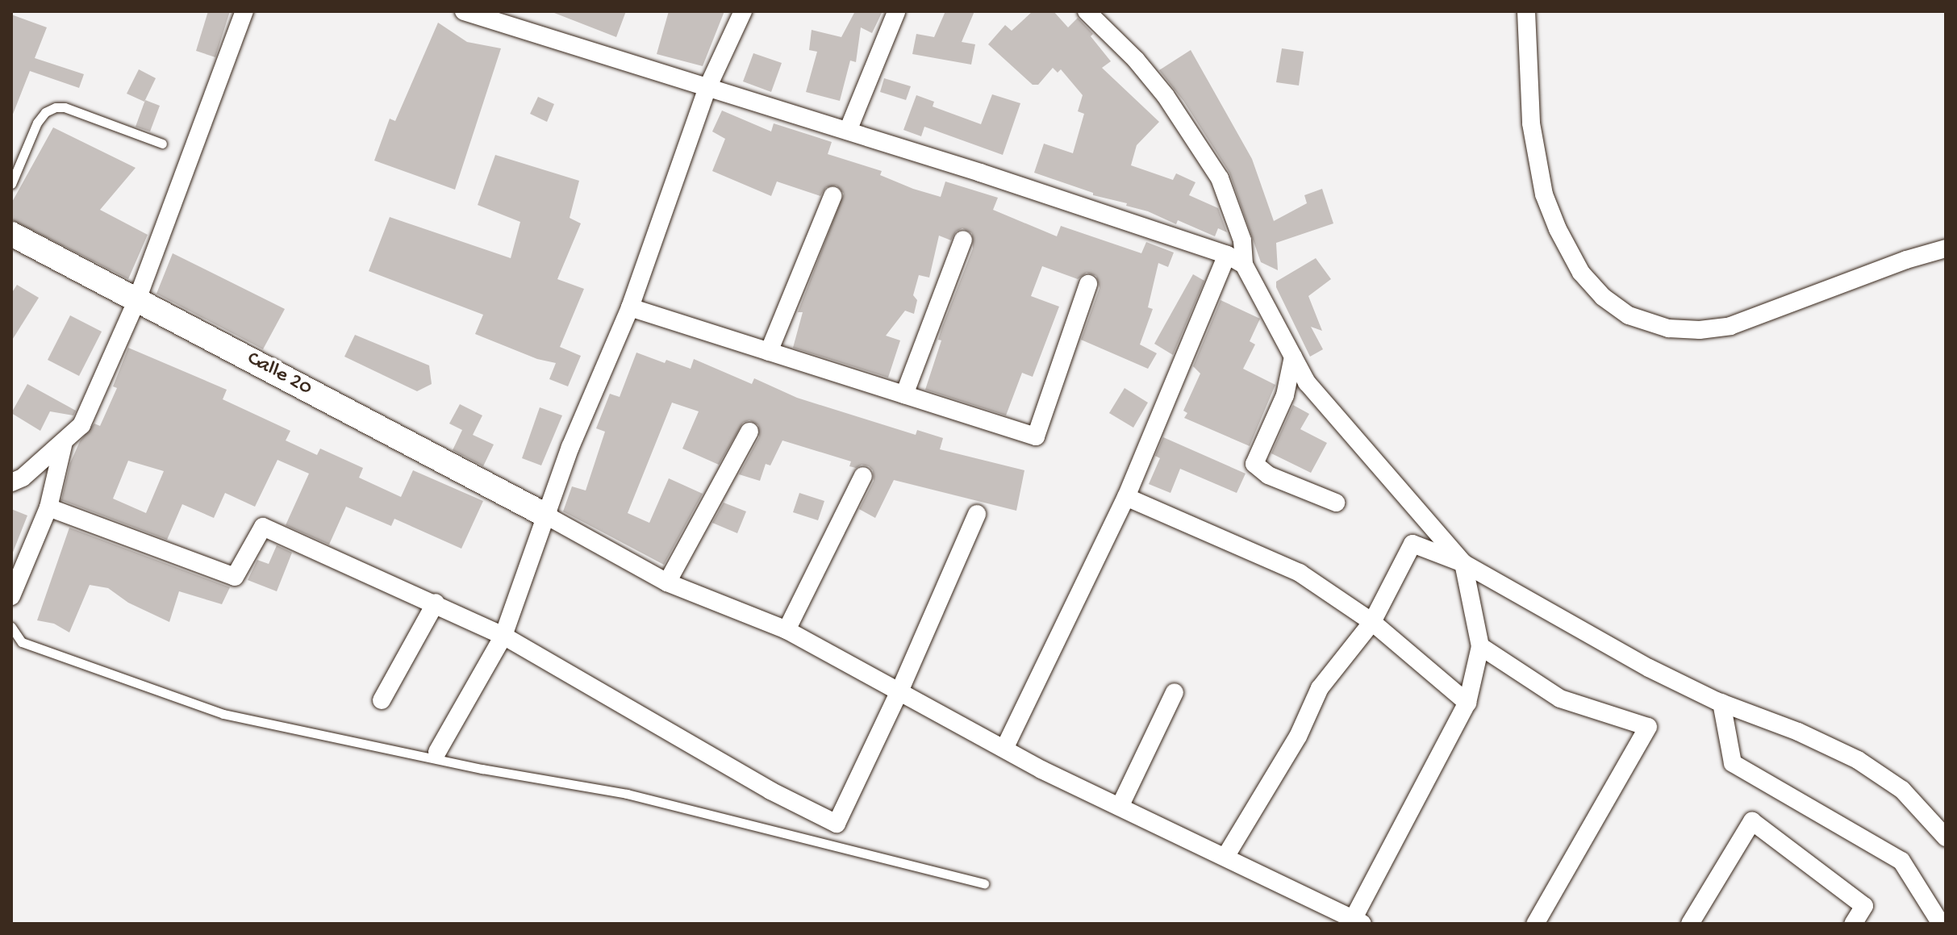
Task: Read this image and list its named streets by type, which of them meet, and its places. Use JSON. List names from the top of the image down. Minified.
{"streets":{"main road":["Calle 20"]}}
